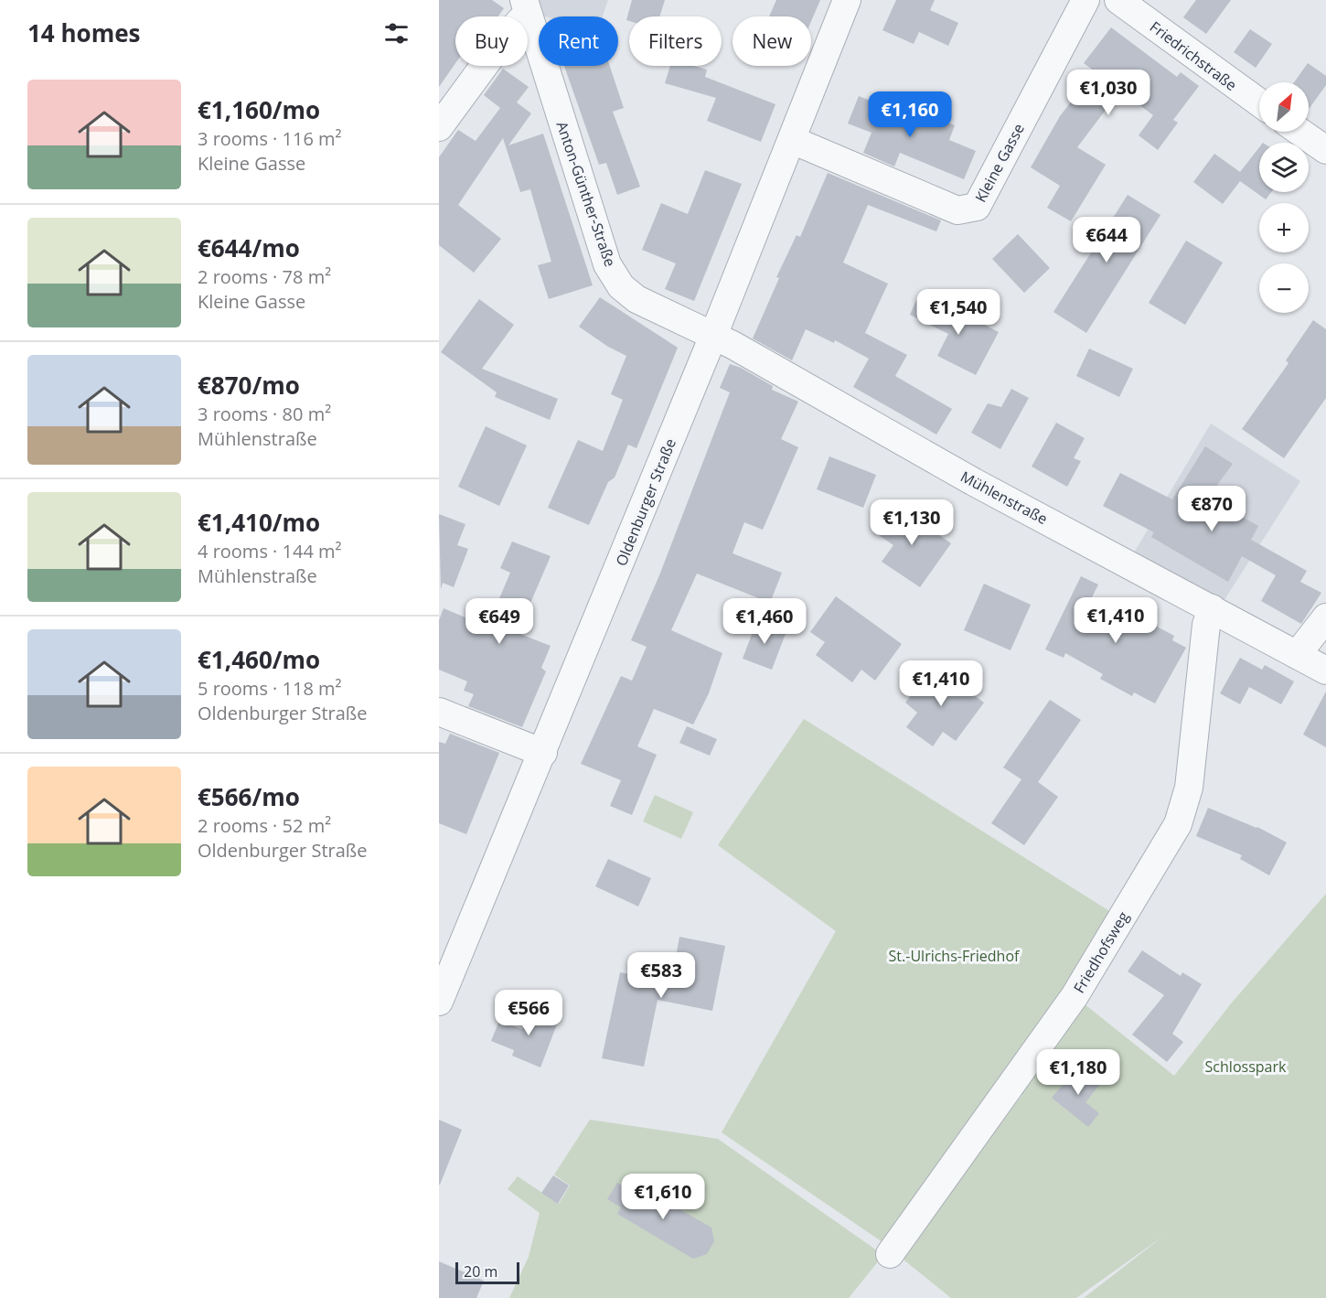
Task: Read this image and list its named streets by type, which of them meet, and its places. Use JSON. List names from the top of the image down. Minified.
{"streets":{"street":["Friedrichstraße","Kleine Gasse","Anton-Günther-Straße","Mühlenstraße","Oldenburger Straße","Friedhofsweg"]},"crossings":[["Kleine Gasse","Oldenburger Straße"],["Anton-Günther-Straße","Mühlenstraße"],["Anton-Günther-Straße","Oldenburger Straße"],["Mühlenstraße","Oldenburger Straße"],["Mühlenstraße","Friedhofsweg"]],"parks":["St.-Ulrichs-Friedhof","Schlosspark"],"scale_bar":"20 m","north":"top right","page":{"heading":"14 homes","chip":["Buy","Rent","Filters","New"],"list":[{"name":"€1,160/mo","note":"3 rooms · 116 m² · Kleine Gasse"},{"name":"€644/mo","note":"2 rooms · 78 m² · Kleine Gasse"},{"name":"€870/mo","note":"3 rooms · 80 m² · Mühlenstraße"},{"name":"€1,410/mo","note":"4 rooms · 144 m² · Mühlenstraße"},{"name":"€1,460/mo","note":"5 rooms · 118 m² · Oldenburger Straße"},{"name":"€566/mo","note":"2 rooms · 52 m² · Oldenburger Straße"}],"price":["€1,030","€1,160","€644","€1,540","€870","€1,130","€1,410","€649","€1,460","€1,410","€583","€566","€1,180","€1,610"],"map_buttons":["+","−"],"scale":"20 m"}}
